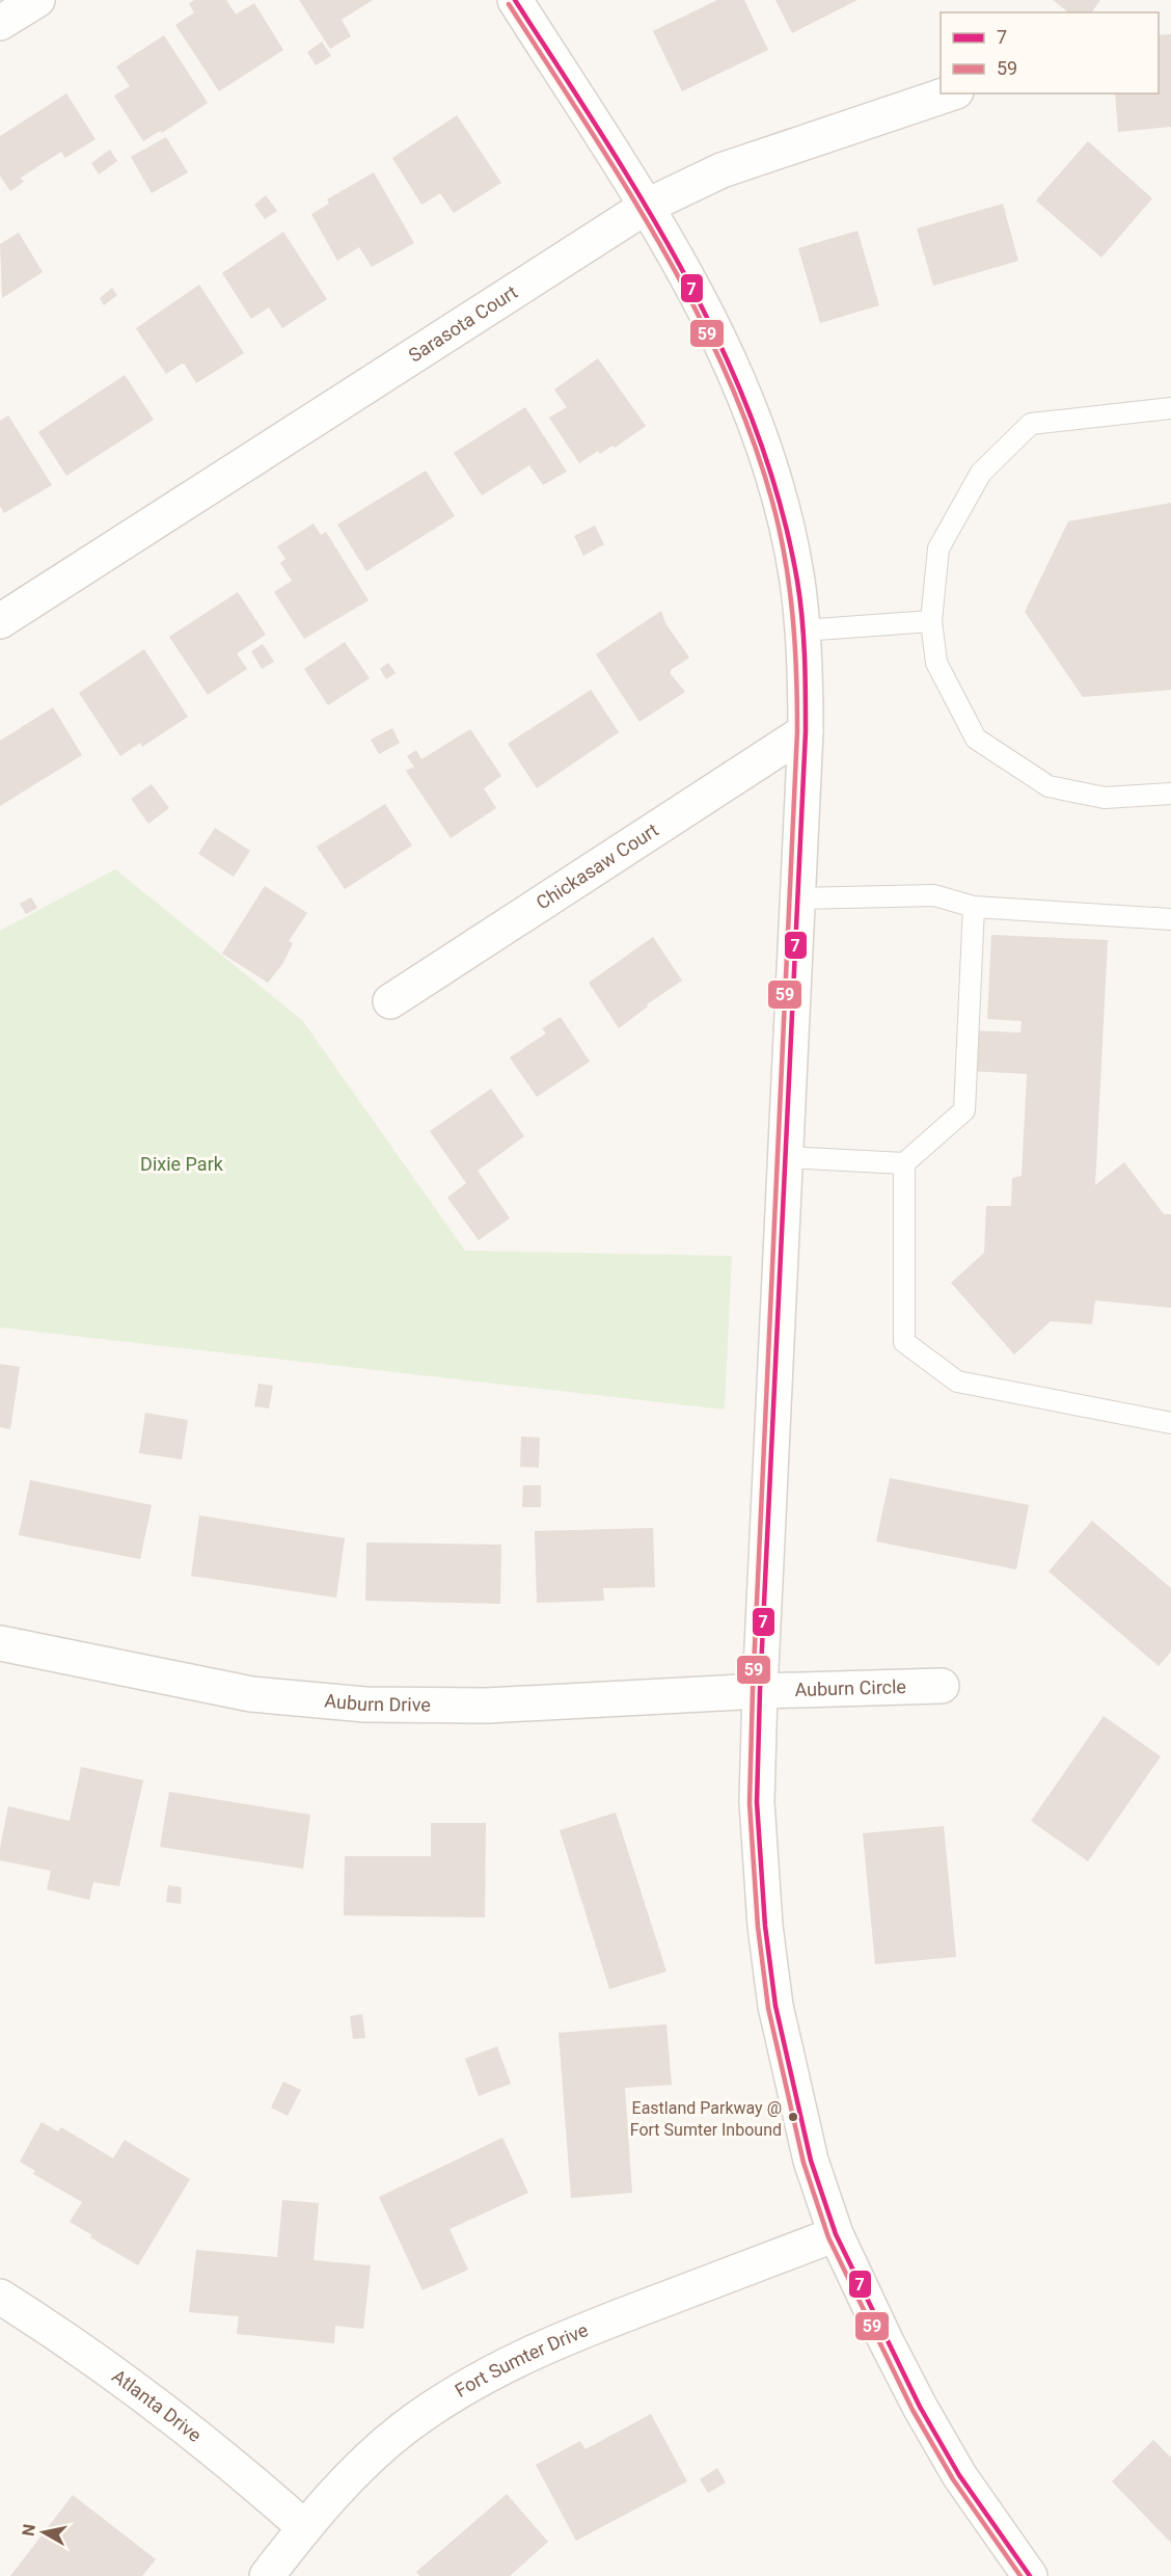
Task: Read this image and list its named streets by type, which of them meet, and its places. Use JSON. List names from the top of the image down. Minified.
{"streets":{"street":["Sarasota Court","Chickasaw Court","Auburn Circle","Auburn Drive","Fort Sumter Drive","Atlanta Drive"]},"crossings":[["Auburn Circle","Auburn Drive"],["Fort Sumter Drive","Atlanta Drive"]],"parks":["Dixie Park"],"places":["Eastland Parkway @ Fort Sumter Inbound"],"lines":["transit line 7","transit line 59"],"legend":["7","59"],"north":"left"}
